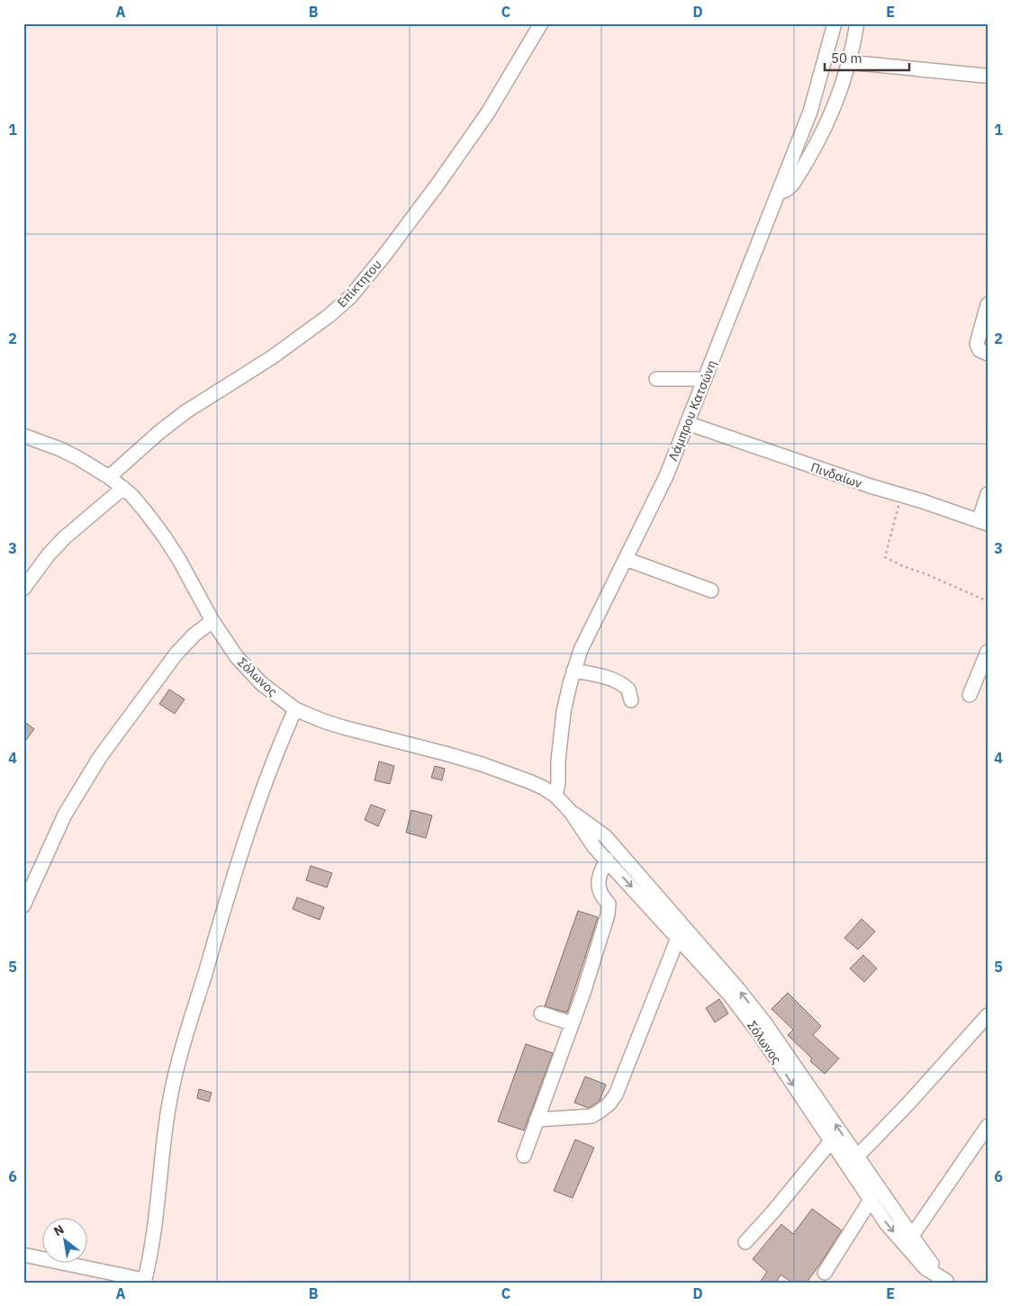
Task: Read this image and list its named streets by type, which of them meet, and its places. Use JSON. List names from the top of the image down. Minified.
{"streets":{"street":["Επίκτητου","Λάμπρου Κατσώνη","Πινδαίων","Σόλωνος"]},"crossings":[["Επίκτητου","Σόλωνος"],["Λάμπρου Κατσώνη","Πινδαίων"],["Λάμπρου Κατσώνη","Σόλωνος"]],"scale_bar":"50 m","north":"top left","grid":{"columns":["A","B","C","D","E"],"rows":["1","2","3","4","5","6"]}}
